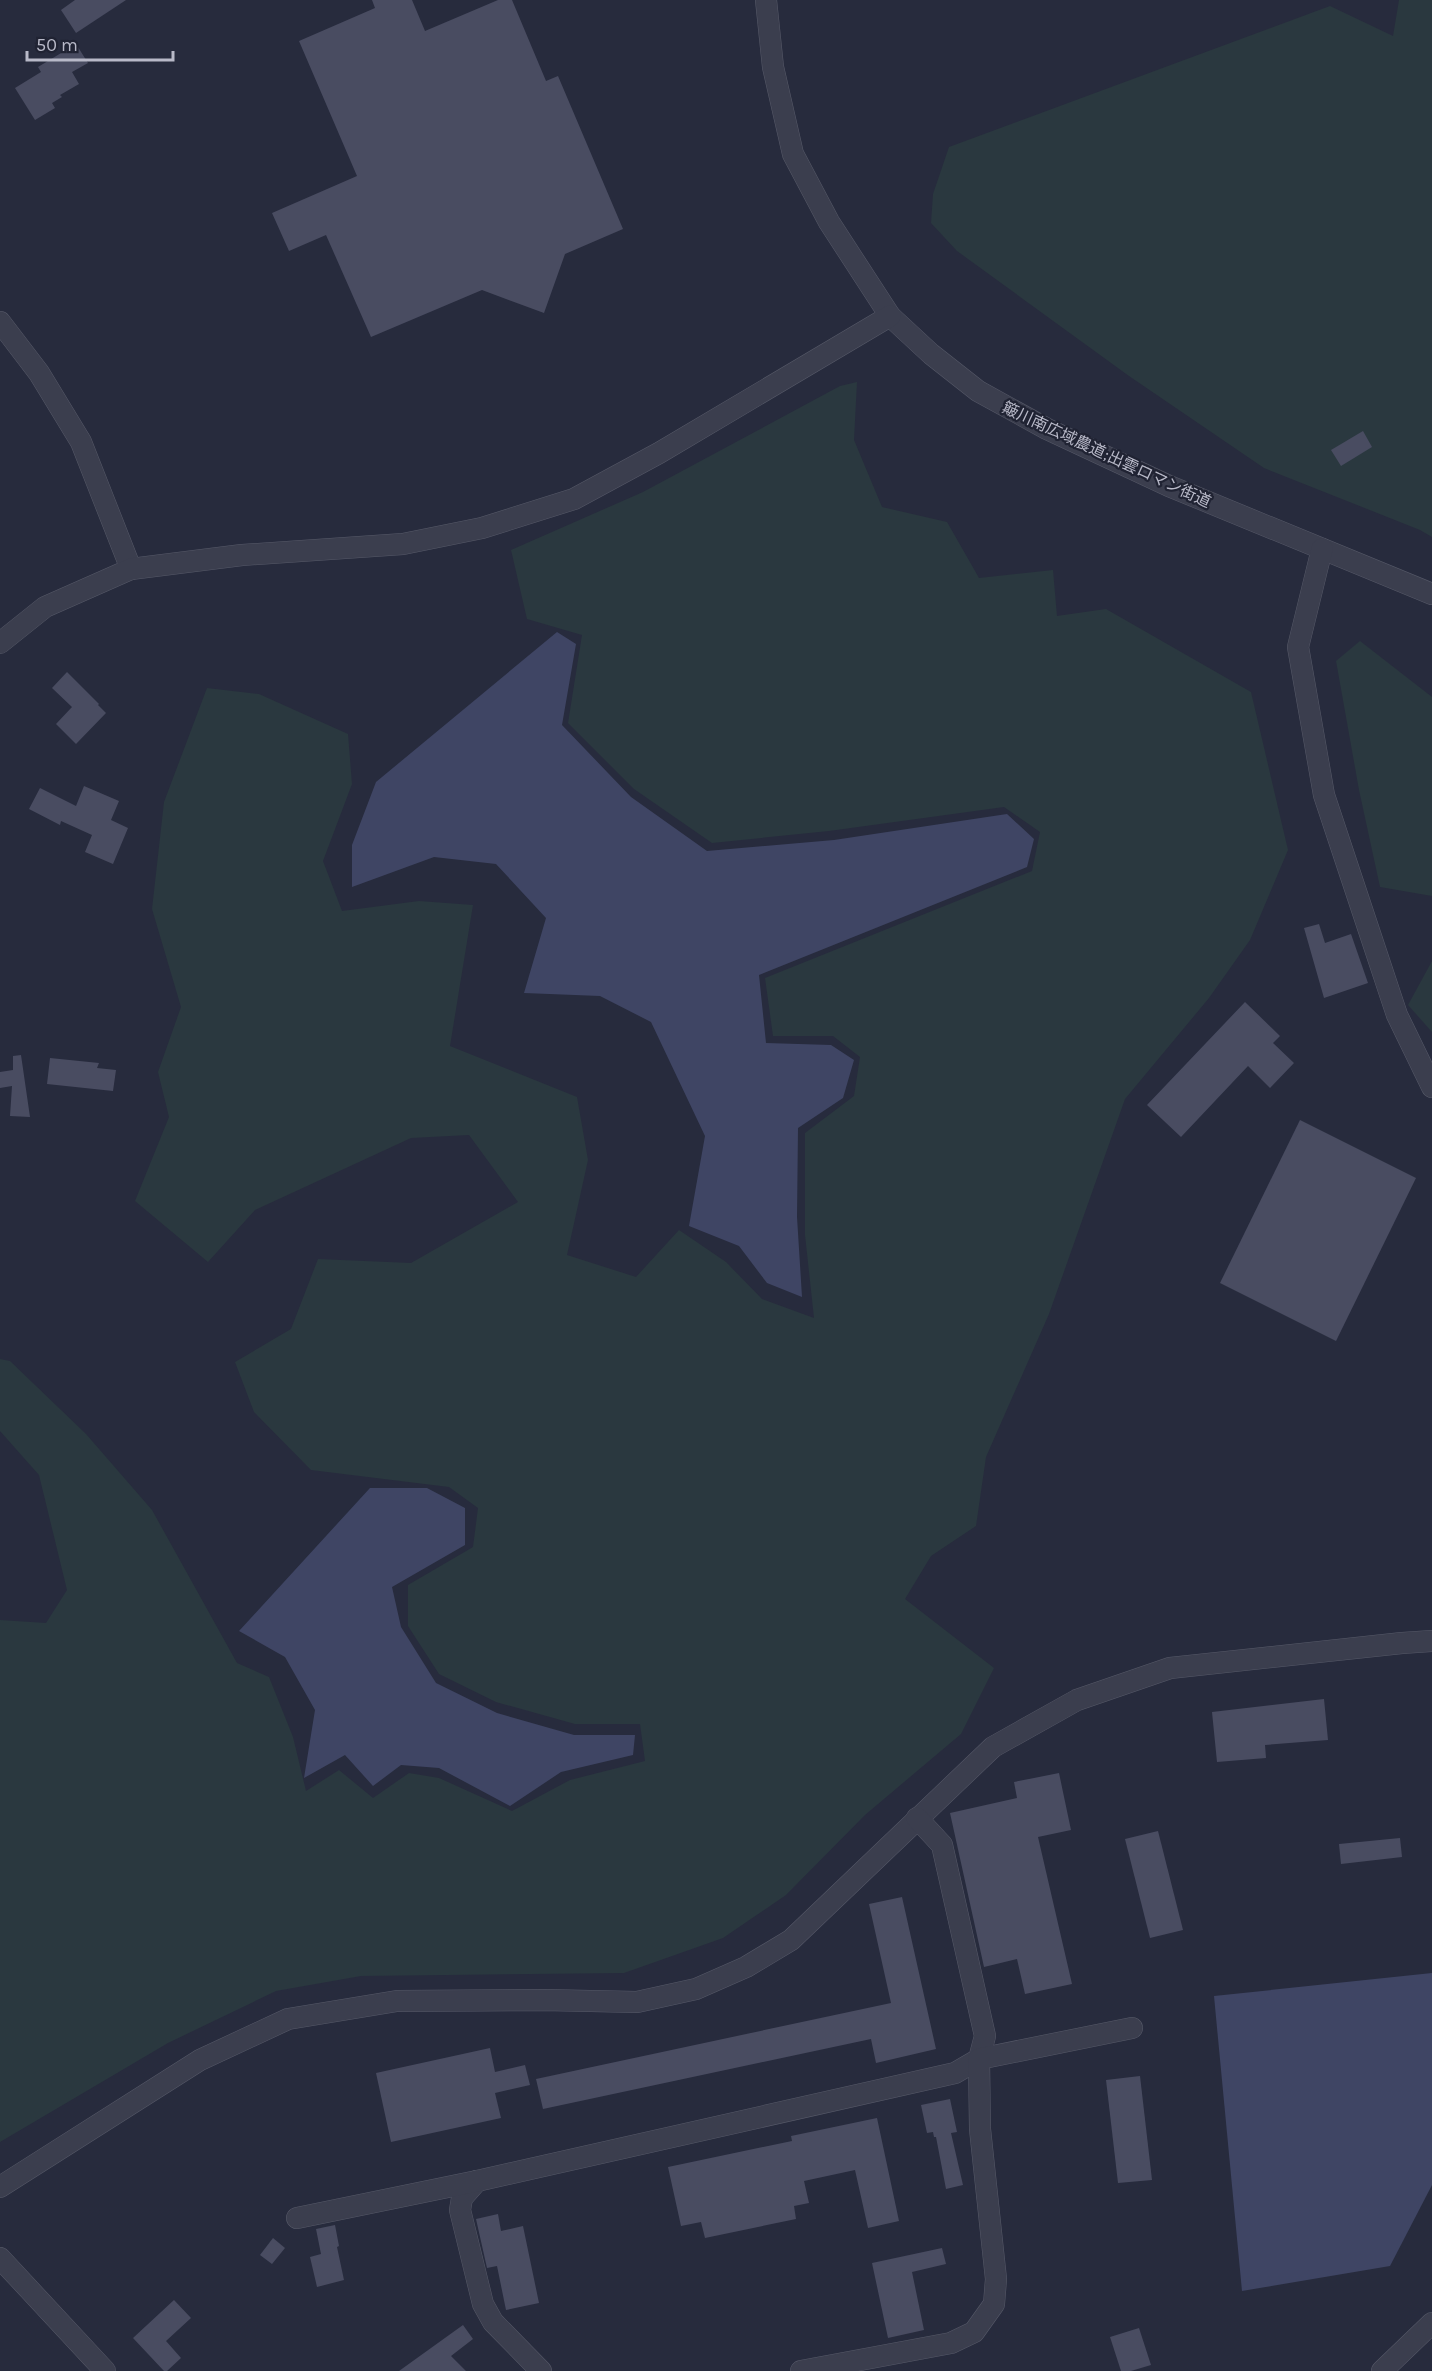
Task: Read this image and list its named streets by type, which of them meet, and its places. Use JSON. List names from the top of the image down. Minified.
{"streets":{"street":["簸川南広域農道;出雲ロマン街道"]},"scale_bar":"50 m"}
